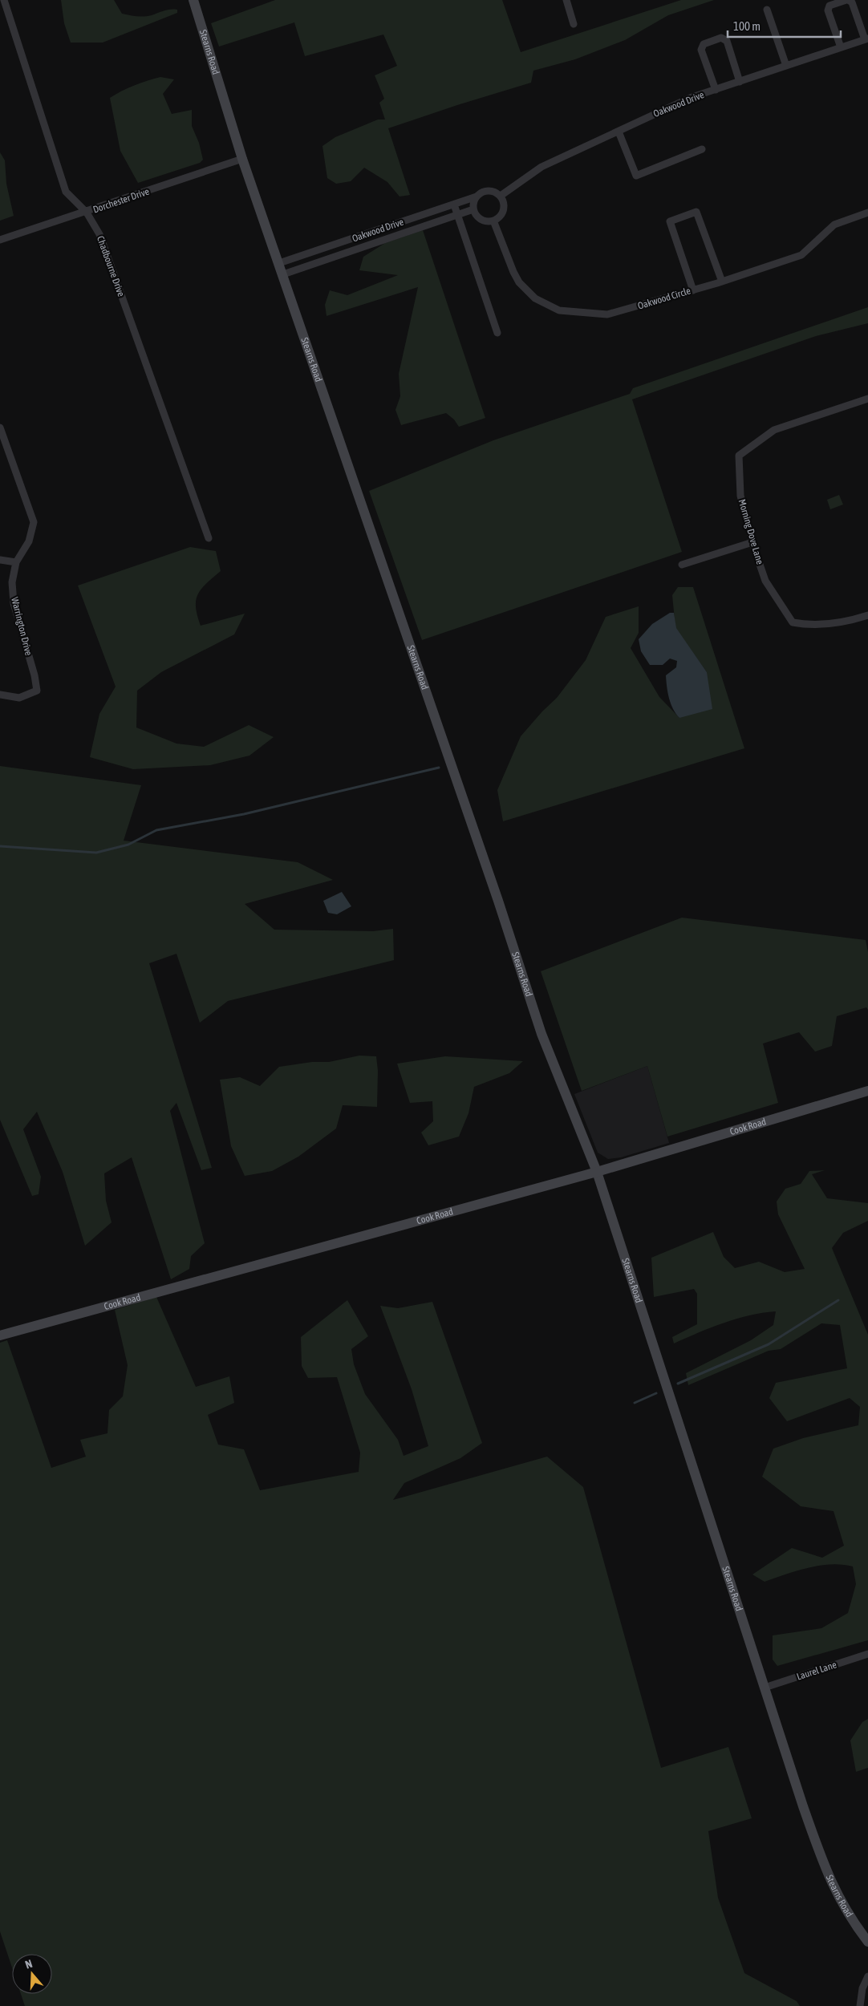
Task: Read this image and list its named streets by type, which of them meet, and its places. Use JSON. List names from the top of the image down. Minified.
{"streets":{"main road":["Stearns Road","Cook Road"],"street":["Oakwood Drive","Dorchester Drive","Chadbourne Drive","Oakwood Circle","Morning Dove Lane","Warrington Drive","Laurel Lane"]},"crossings":[["Stearns Road","Oakwood Drive"],["Stearns Road","Dorchester Drive"],["Stearns Road","Cook Road"],["Stearns Road","Laurel Lane"],["Oakwood Drive","Oakwood Circle"],["Dorchester Drive","Chadbourne Drive"]],"scale_bar":"100 m","north":"top"}
